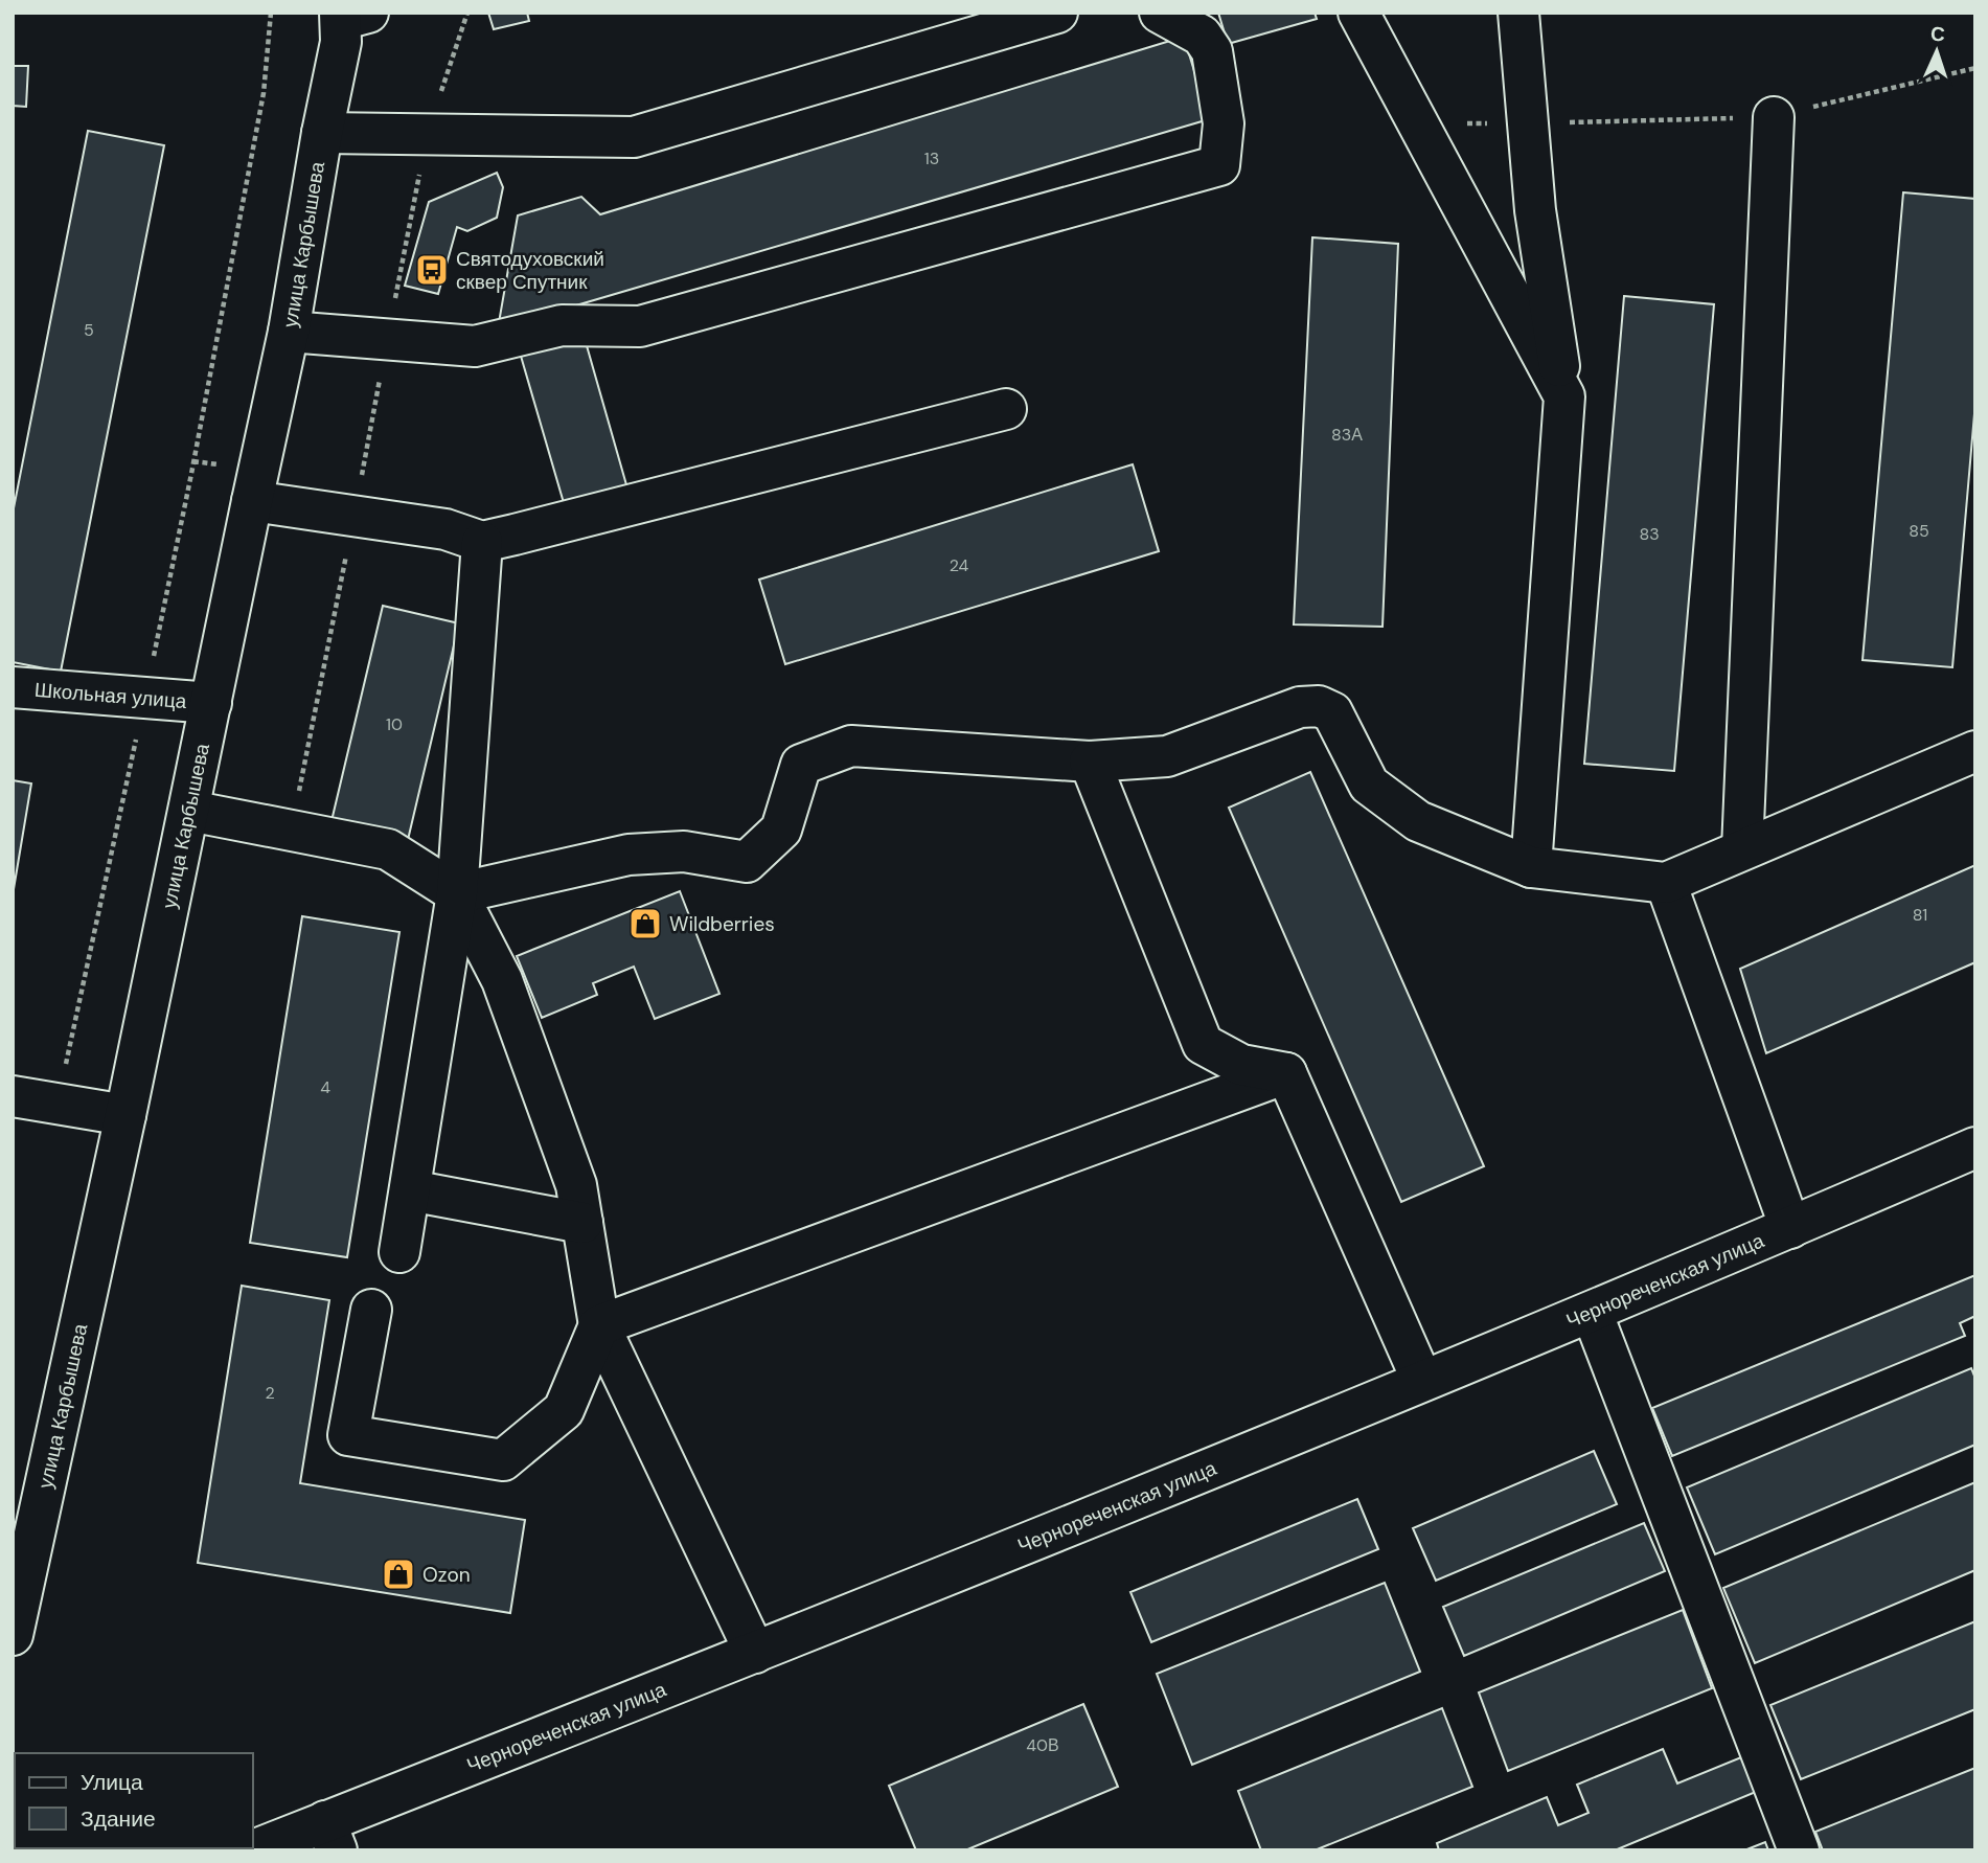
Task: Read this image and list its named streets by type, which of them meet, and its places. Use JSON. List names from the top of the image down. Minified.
{"streets":{"main road":["улица Карбышева","Школьная улица","Чернореченская улица"]},"crossings":[["улица Карбышева","Школьная улица"]],"places":{"bus stop":["Святодуховский сквер Спутник"],"shop":["Wildberries","Ozon"]},"house_numbers":["13","5","83А","85","83","24","10","81","4","2","40В"],"legend":["Улица","Здание"],"north":"top"}
